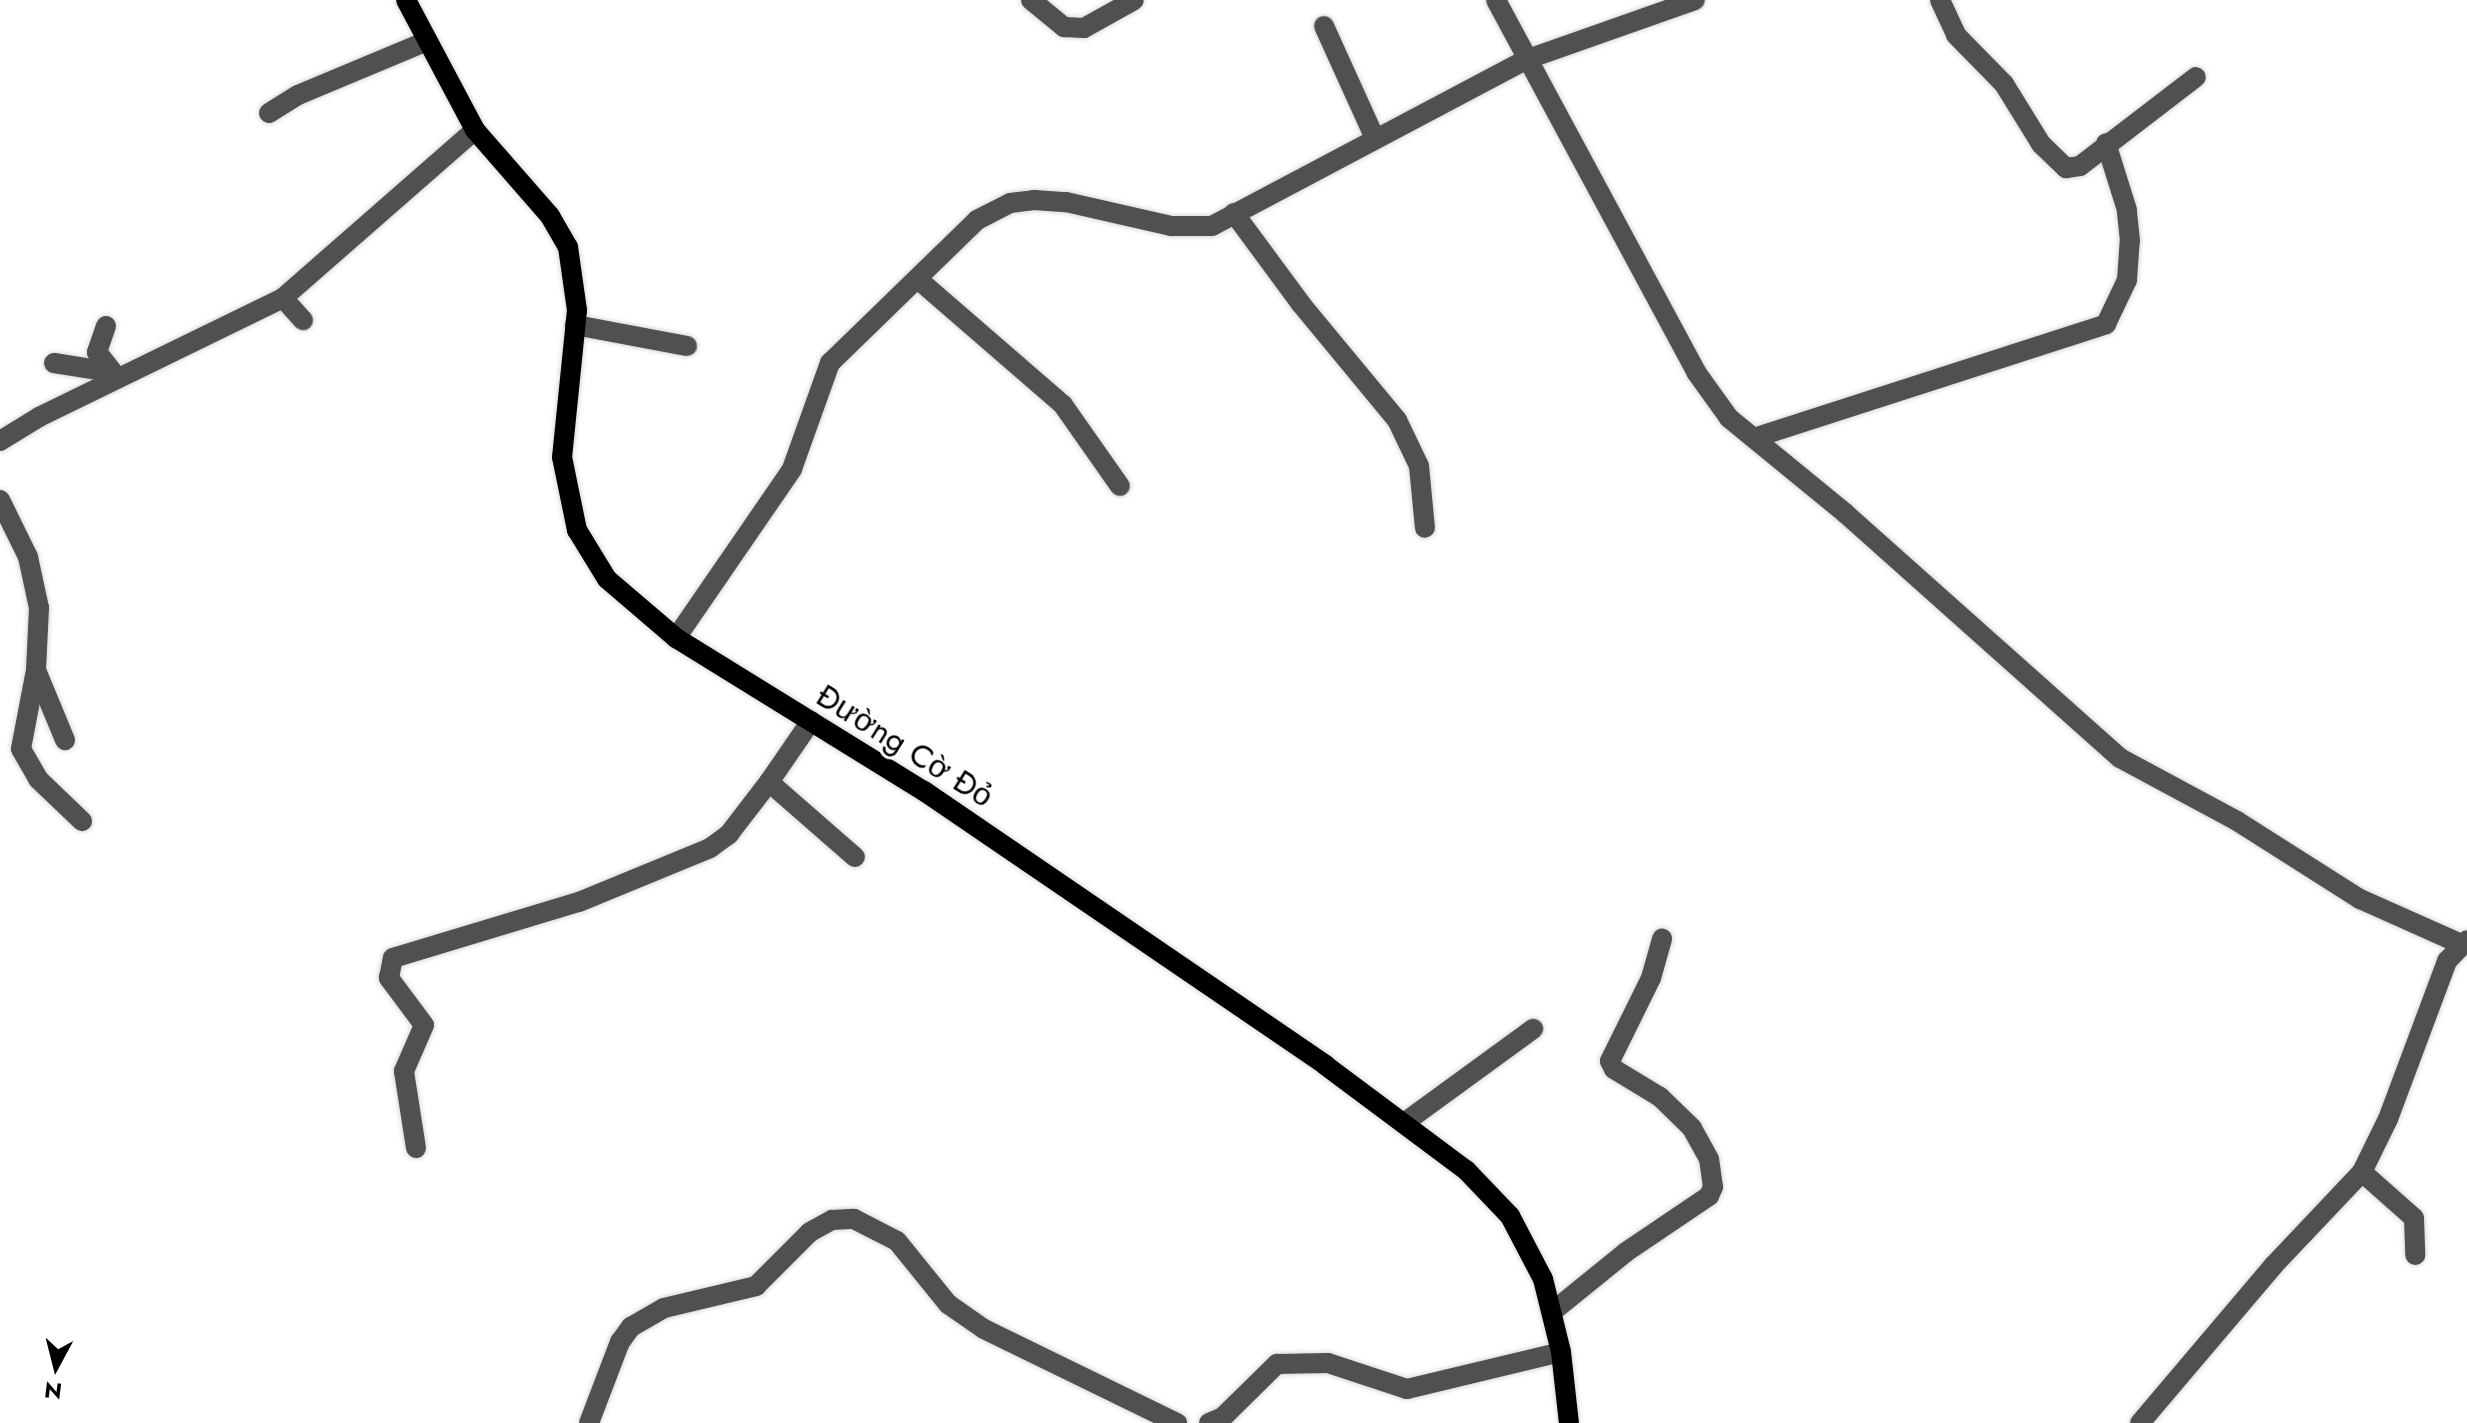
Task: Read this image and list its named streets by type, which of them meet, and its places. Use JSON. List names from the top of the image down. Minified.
{"streets":{"main road":["Đường Cờ Đỏ"]},"north":"bottom"}
